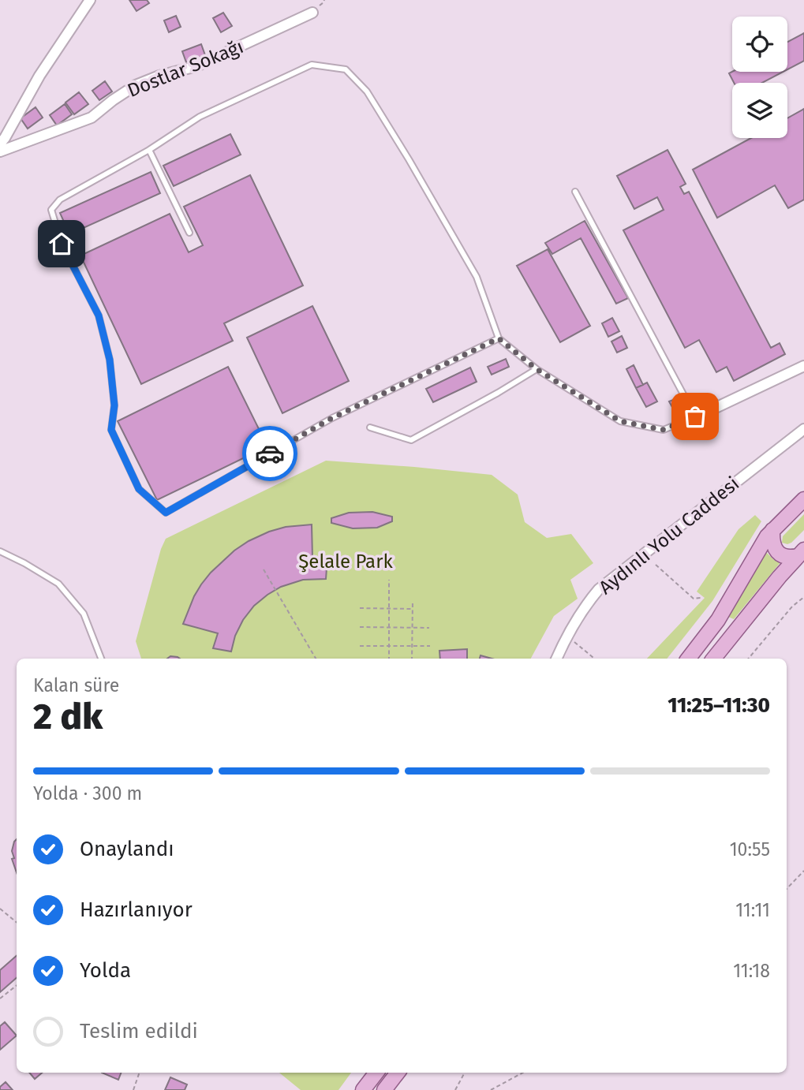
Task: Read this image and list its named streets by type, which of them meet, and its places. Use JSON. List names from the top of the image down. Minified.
{"streets":{"street":["Dostlar Sokağı","Aydınlı Yolu Caddesi"]},"parks":["Şelale Park"],"page":{"heading":["2 dk","Kalan süre","11:25–11:30"],"bar":"Yolda · 300 m","list":[["Onaylandı","10:55"],["Hazırlanıyor","11:11"],["Yolda","11:18"],"Teslim edildi"]}}
